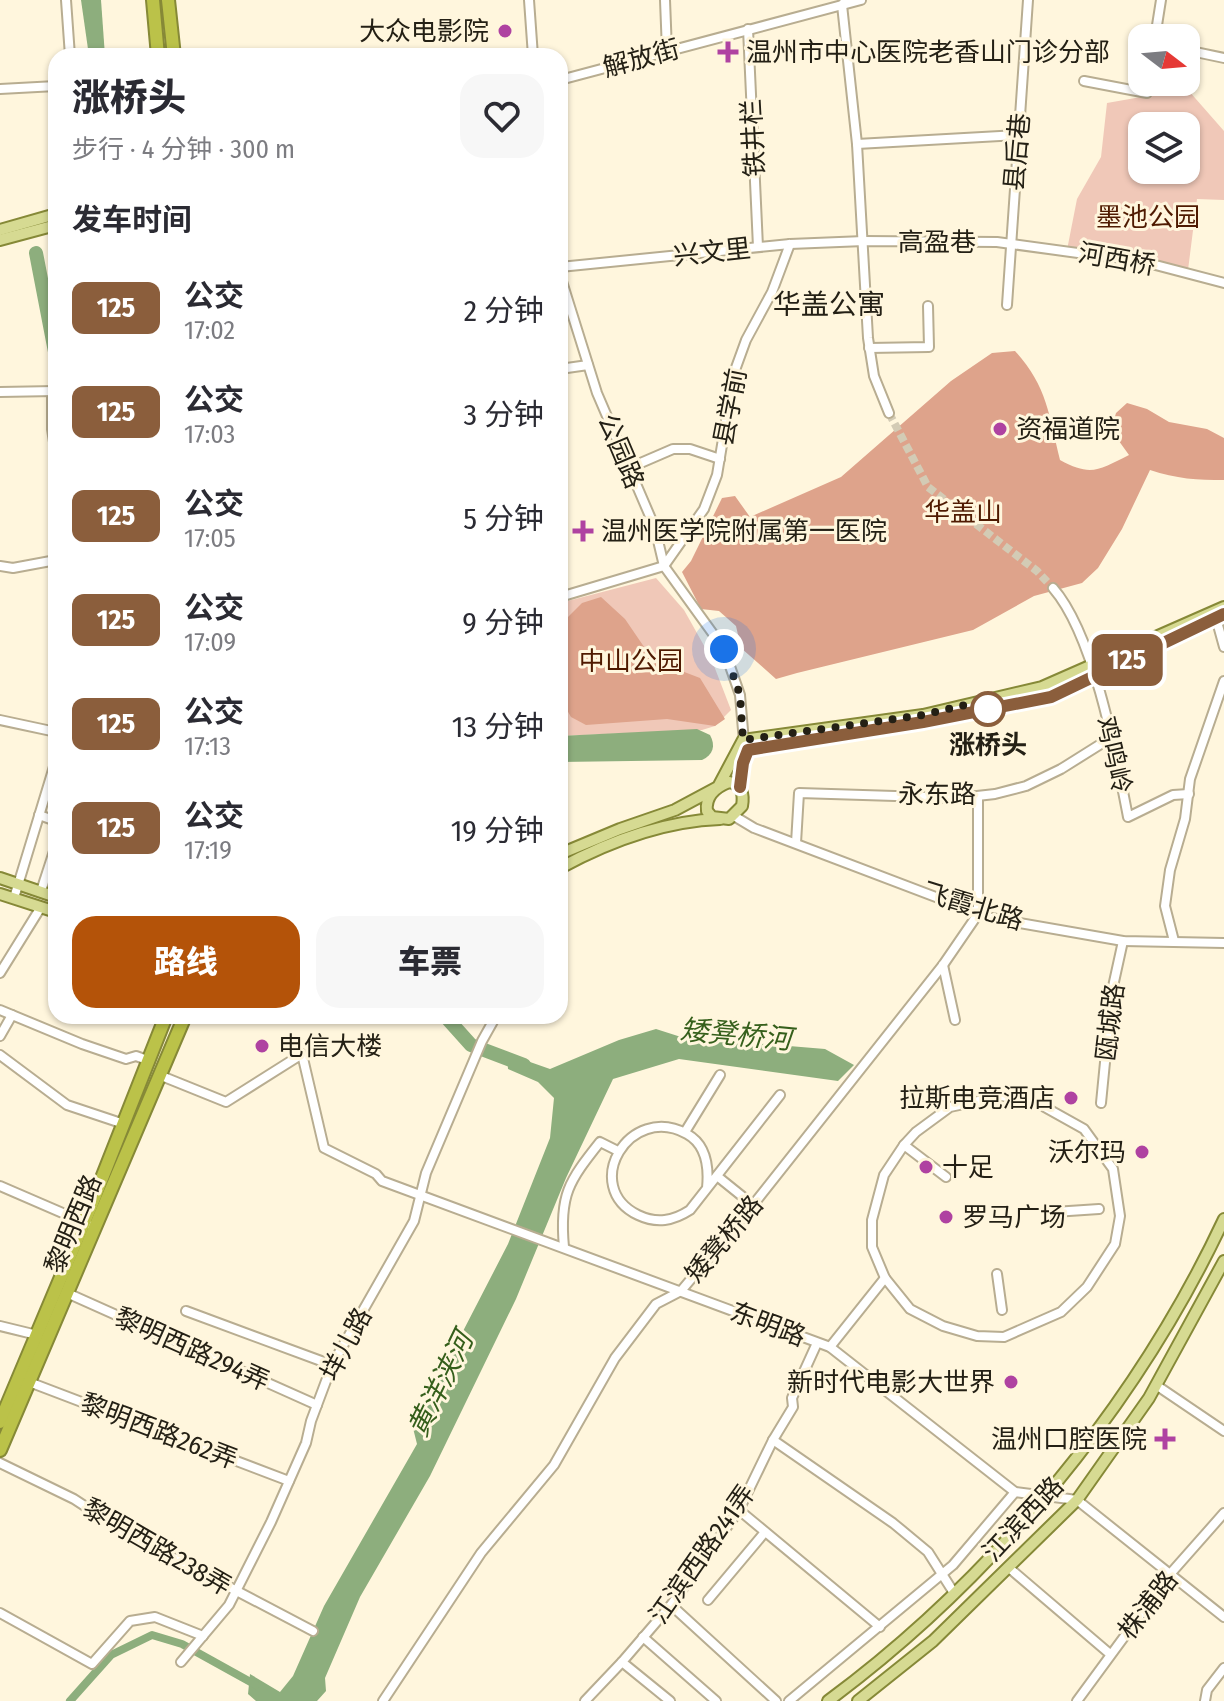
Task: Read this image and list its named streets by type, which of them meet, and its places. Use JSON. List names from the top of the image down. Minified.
{"streets":{"highway":["黎明西路"],"main road":["江滨西路"],"street":["解放街","铁井栏","县后巷","高盈巷","兴文里","河西桥","县学前","公园路","鸡鸣岭","永东路","飞霞北路","瓯城路","矮凳桥路","东明路","垟儿路","黎明西路294弄","黎明西路262弄","黎明西路238弄","江滨西路241弄","株浦路"]},"crossings":[["解放街","铁井栏"],["铁井栏","兴文里"],["县后巷","高盈巷"],["县后巷","河西桥"],["高盈巷","兴文里"],["高盈巷","河西桥"],["兴文里","县学前"],["县学前","公园路"],["鸡鸣岭","永东路"],["永东路","飞霞北路"],["飞霞北路","瓯城路"],["飞霞北路","矮凳桥路"],["黎明西路","东明路"],["黎明西路","黎明西路294弄"],["黎明西路","黎明西路262弄"],["矮凳桥路","东明路"],["东明路","垟儿路"],["东明路","江滨西路241弄"],["垟儿路","黎明西路294弄"],["垟儿路","黎明西路262弄"],["垟儿路","黎明西路238弄"]],"districts":["华盖公寓"],"water":["矮凳桥河","黄洋浃河"],"parks":["墨池公园","华盖山","中山公园"],"places":{"other":["大众电影院","资福道院","涨桥头","电信大楼","拉斯电竞酒店","沃尔玛","十足","罗马广场","新时代电影大世界"],"health":["温州市中心医院老香山门诊分部","温州医学院附属第一医院","温州口腔医院"]},"lines":["bus line 125"],"north":"right","page":{"on_map":"125","heading":[["涨桥头","步行 · 4 分钟 · 300 m"],"发车时间"],"list":[{"mark":"125","name":"公交","note":"17:02","value":"2 分钟"},{"mark":"125","name":"公交","note":"17:03","value":"3 分钟"},{"mark":"125","name":"公交","note":"17:05","value":"5 分钟"},{"mark":"125","name":"公交","note":"17:09","value":"9 分钟"},{"mark":"125","name":"公交","note":"17:13","value":"13 分钟"},{"mark":"125","name":"公交","note":"17:19","value":"19 分钟"}],"buttons":["路线","车票"]}}
